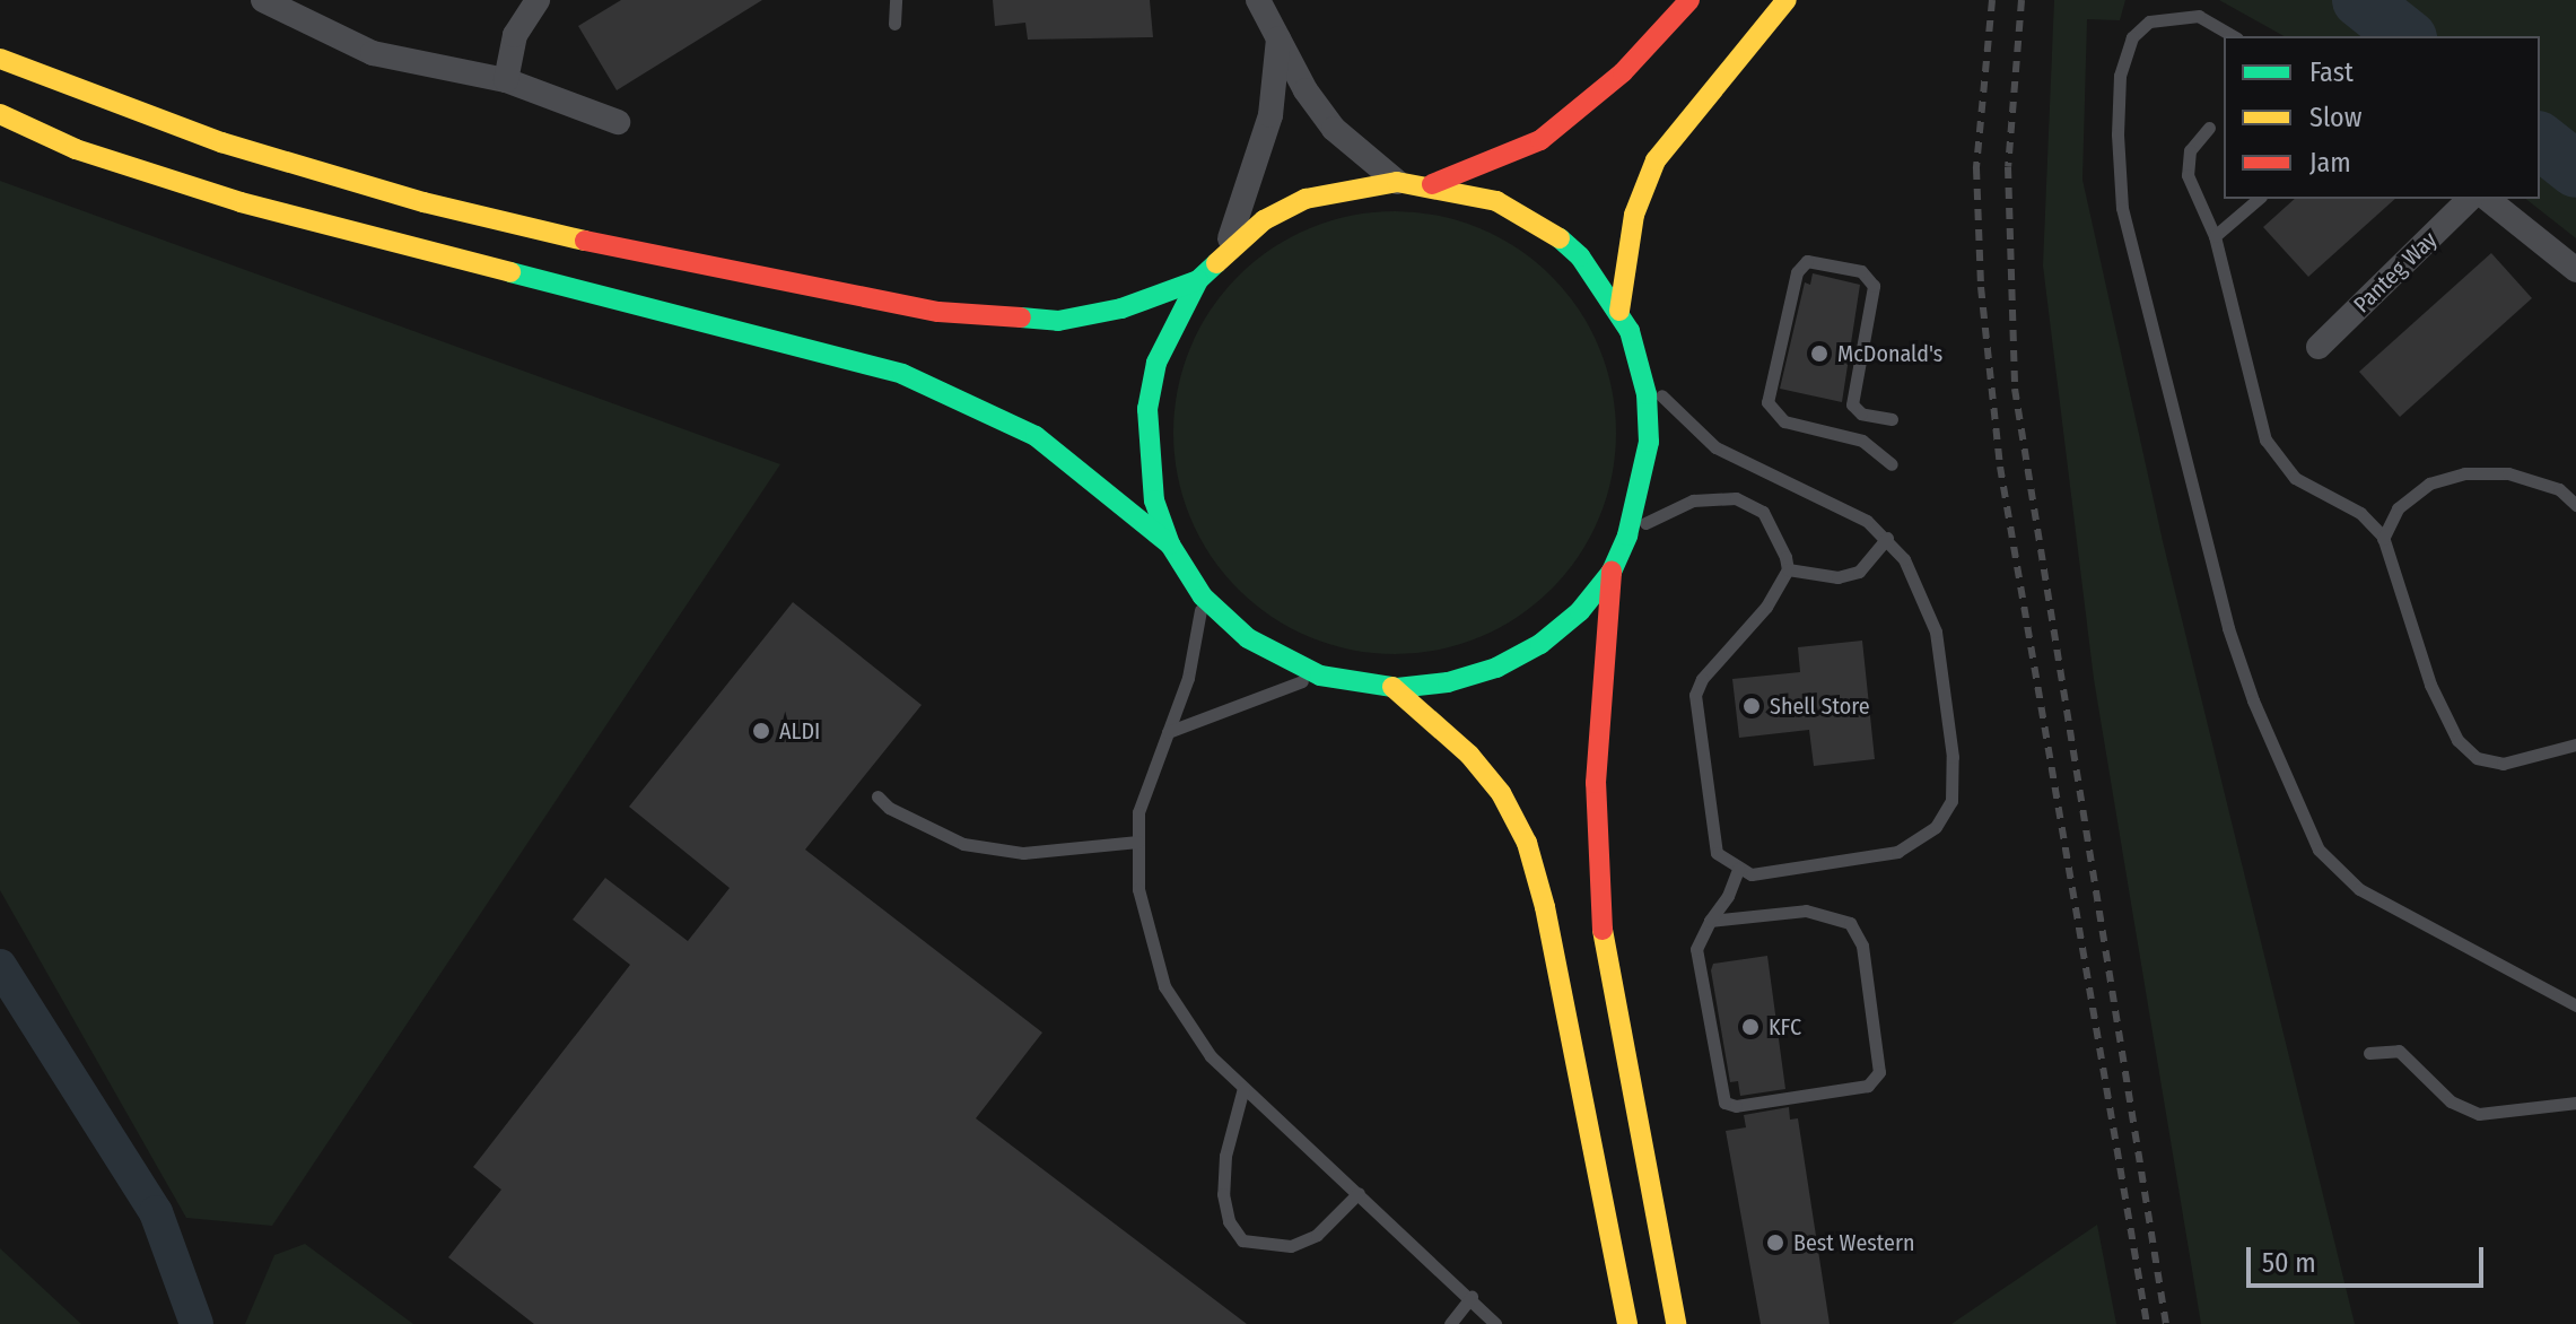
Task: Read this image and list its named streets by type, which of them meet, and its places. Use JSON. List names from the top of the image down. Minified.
{"streets":{"street":["Panteg Way"]},"places":["McDonald's","Shell Store","ALDI","KFC","Best Western"],"legend":["Fast","Slow","Jam"],"scale_bar":"50 m"}
